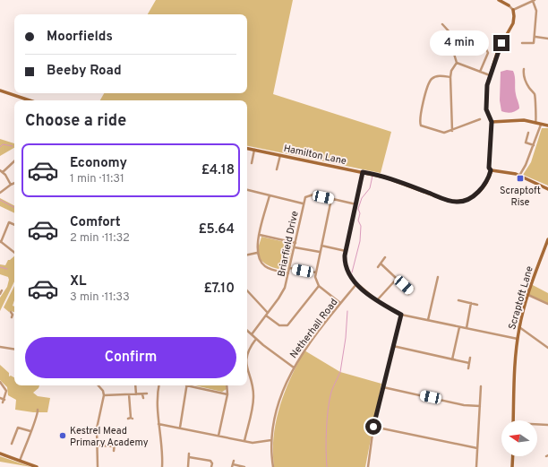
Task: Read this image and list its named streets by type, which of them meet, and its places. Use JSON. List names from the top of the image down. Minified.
{"streets":{"street":["Hamilton Lane","Briarfield Drive","Scraptoft Lane","Netherhall Road"]},"places":{"transit":["Scraptoft Rise"],"other":["Kestrel Mead Primary Academy"]},"north":"left","page":{"banner":["Moorfields","Beeby Road"],"bubble":"4 min","heading":"Choose a ride","list":[{"name":"Economy","note":"1 min · 11:31","value":"£4.18"},{"name":"Comfort","note":"2 min · 11:32","value":"£5.64"},{"name":"XL","note":"3 min · 11:33","value":"£7.10"}],"buttons":"Confirm"}}
